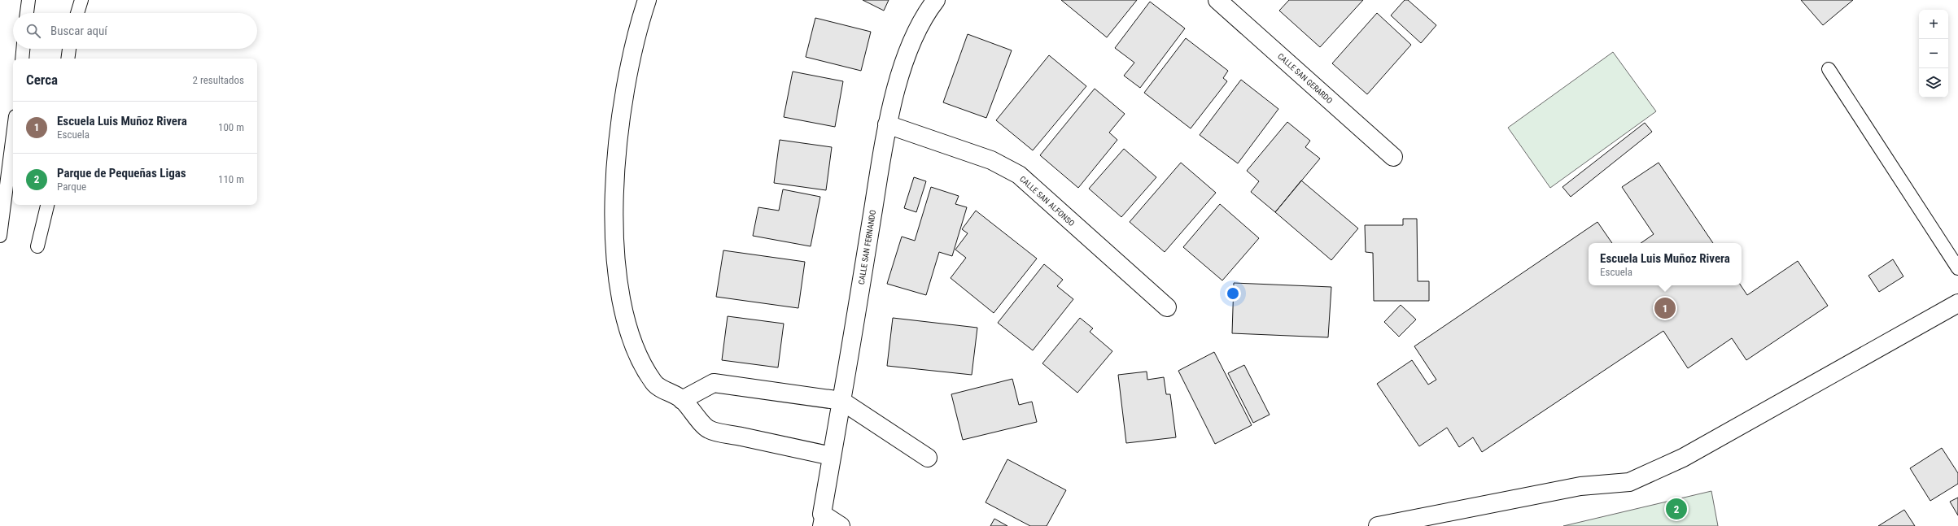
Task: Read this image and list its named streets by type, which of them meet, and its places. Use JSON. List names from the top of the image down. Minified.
{"streets":{"street":["CALLE SAN GERARDO","CALLE SAN ALFONSO","CALLE SAN FERNANDO"]},"crossings":[["CALLE SAN ALFONSO","CALLE SAN FERNANDO"]],"page":{"map_buttons":["+","−"],"search":"Buscar aquí","heading":["Cerca","2 resultados"],"list":[{"mark":"1","name":"Escuela Luis Muñoz Rivera","note":"Escuela","value":"100 m"},{"mark":"2","name":"Parque de Pequeñas Ligas","note":"Parque","value":"110 m"}],"popup":["Escuela Luis Muñoz Rivera","Escuela"],"pins":["1","2"]}}
